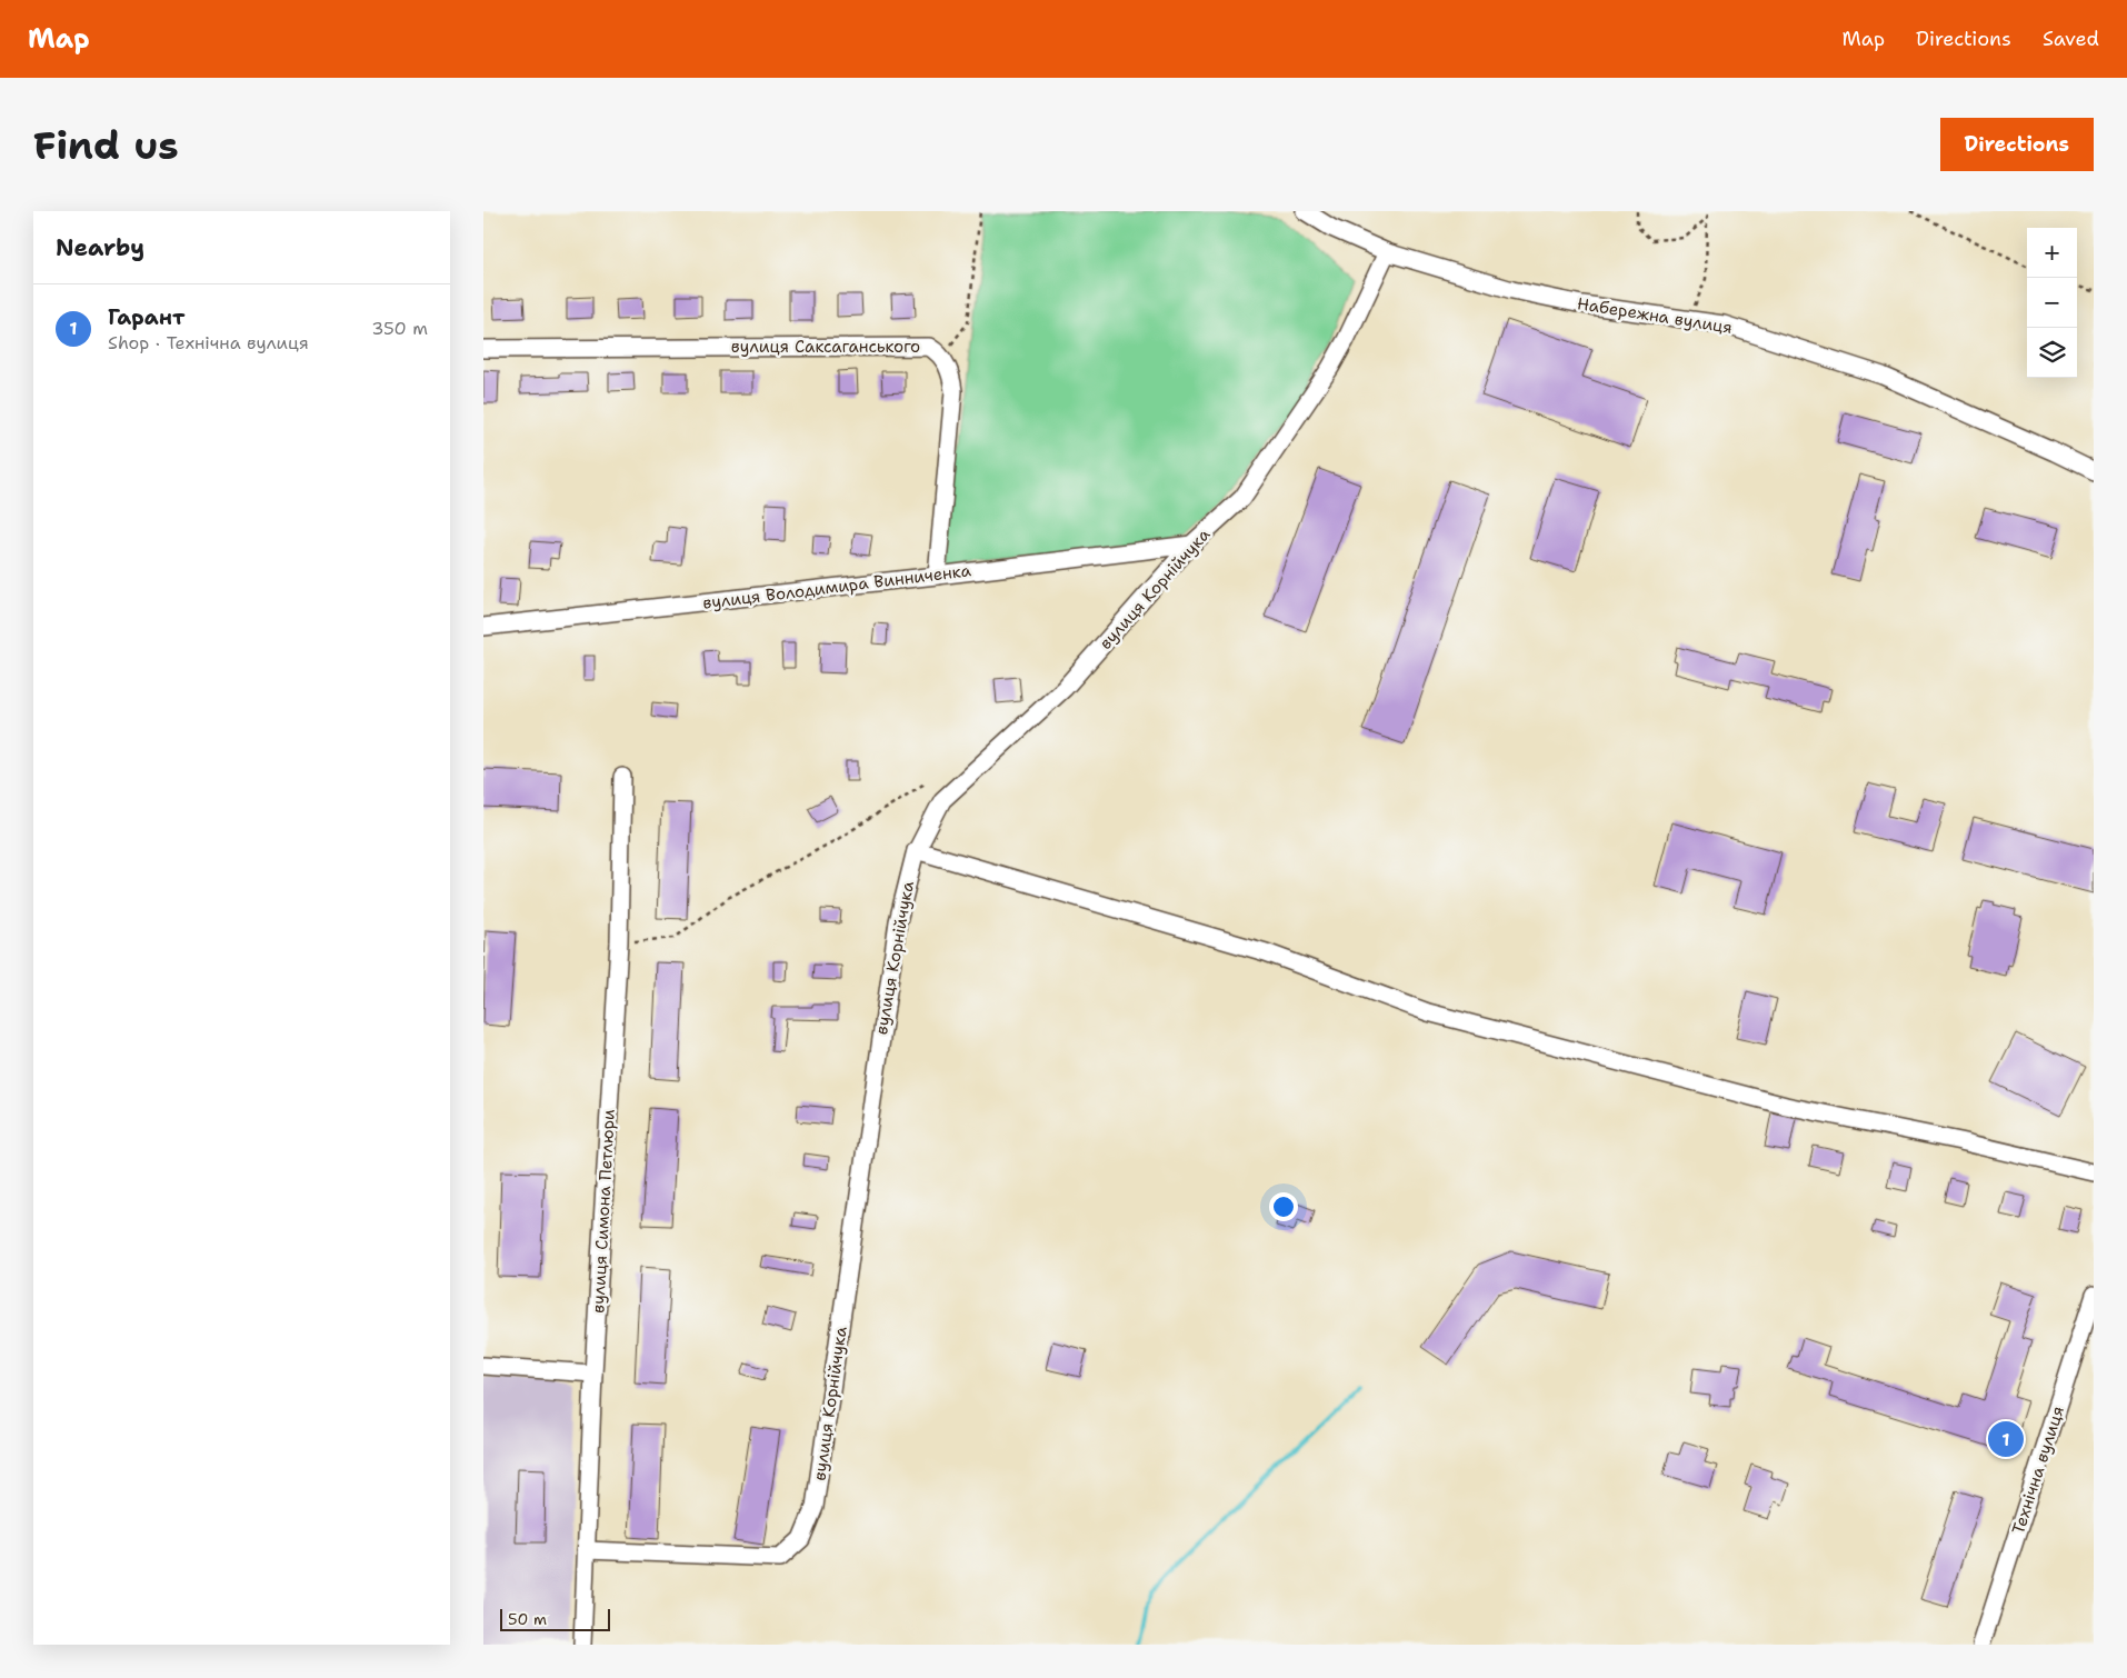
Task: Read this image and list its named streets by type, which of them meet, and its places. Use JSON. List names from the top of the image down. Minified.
{"streets":{"street":["Набережна вулиця","вулиця Саксаганського","вулиця Володимира Винниченка","вулиця Корнійчука","вулиця Симона Петлюри","Технічна вулиця"]},"crossings":[["Набережна вулиця","вулиця Корнійчука"],["вулиця Саксаганського","вулиця Володимира Винниченка"],["вулиця Володимира Винниченка","вулиця Корнійчука"],["вулиця Корнійчука","вулиця Симона Петлюри"]],"scale_bar":"50 m","page":{"header":"Map","nav":["Map","Directions","Saved"],"buttons":"Directions","title":"Find us","heading":"Nearby","map_buttons":["+","−"],"list":[{"mark":"1","name":"Гарант","note":"Shop · Технічна вулиця","value":"350 m"}],"pins":"1","scale":"50 m"}}
